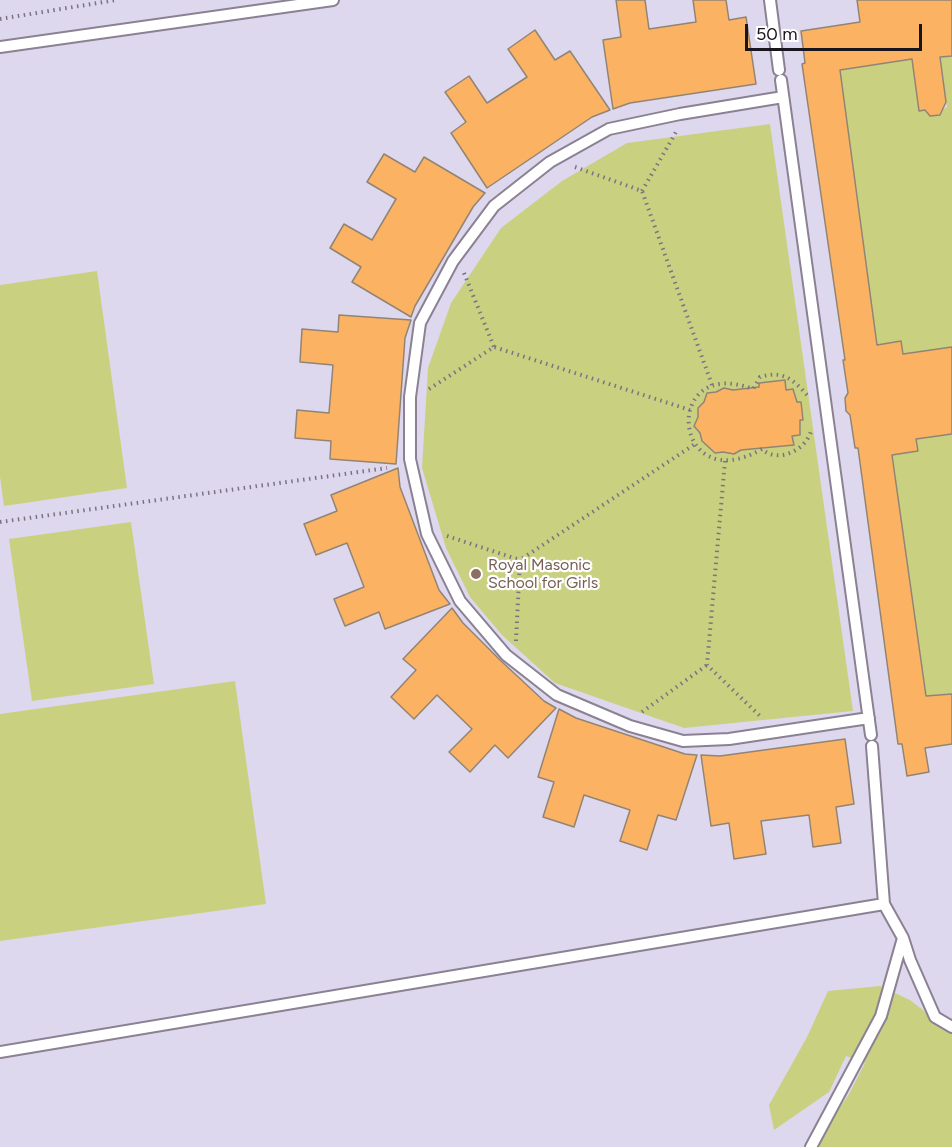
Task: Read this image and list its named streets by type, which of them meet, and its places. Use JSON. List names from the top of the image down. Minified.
{"places":["Royal Masonic School for Girls"],"scale_bar":"50 m"}
